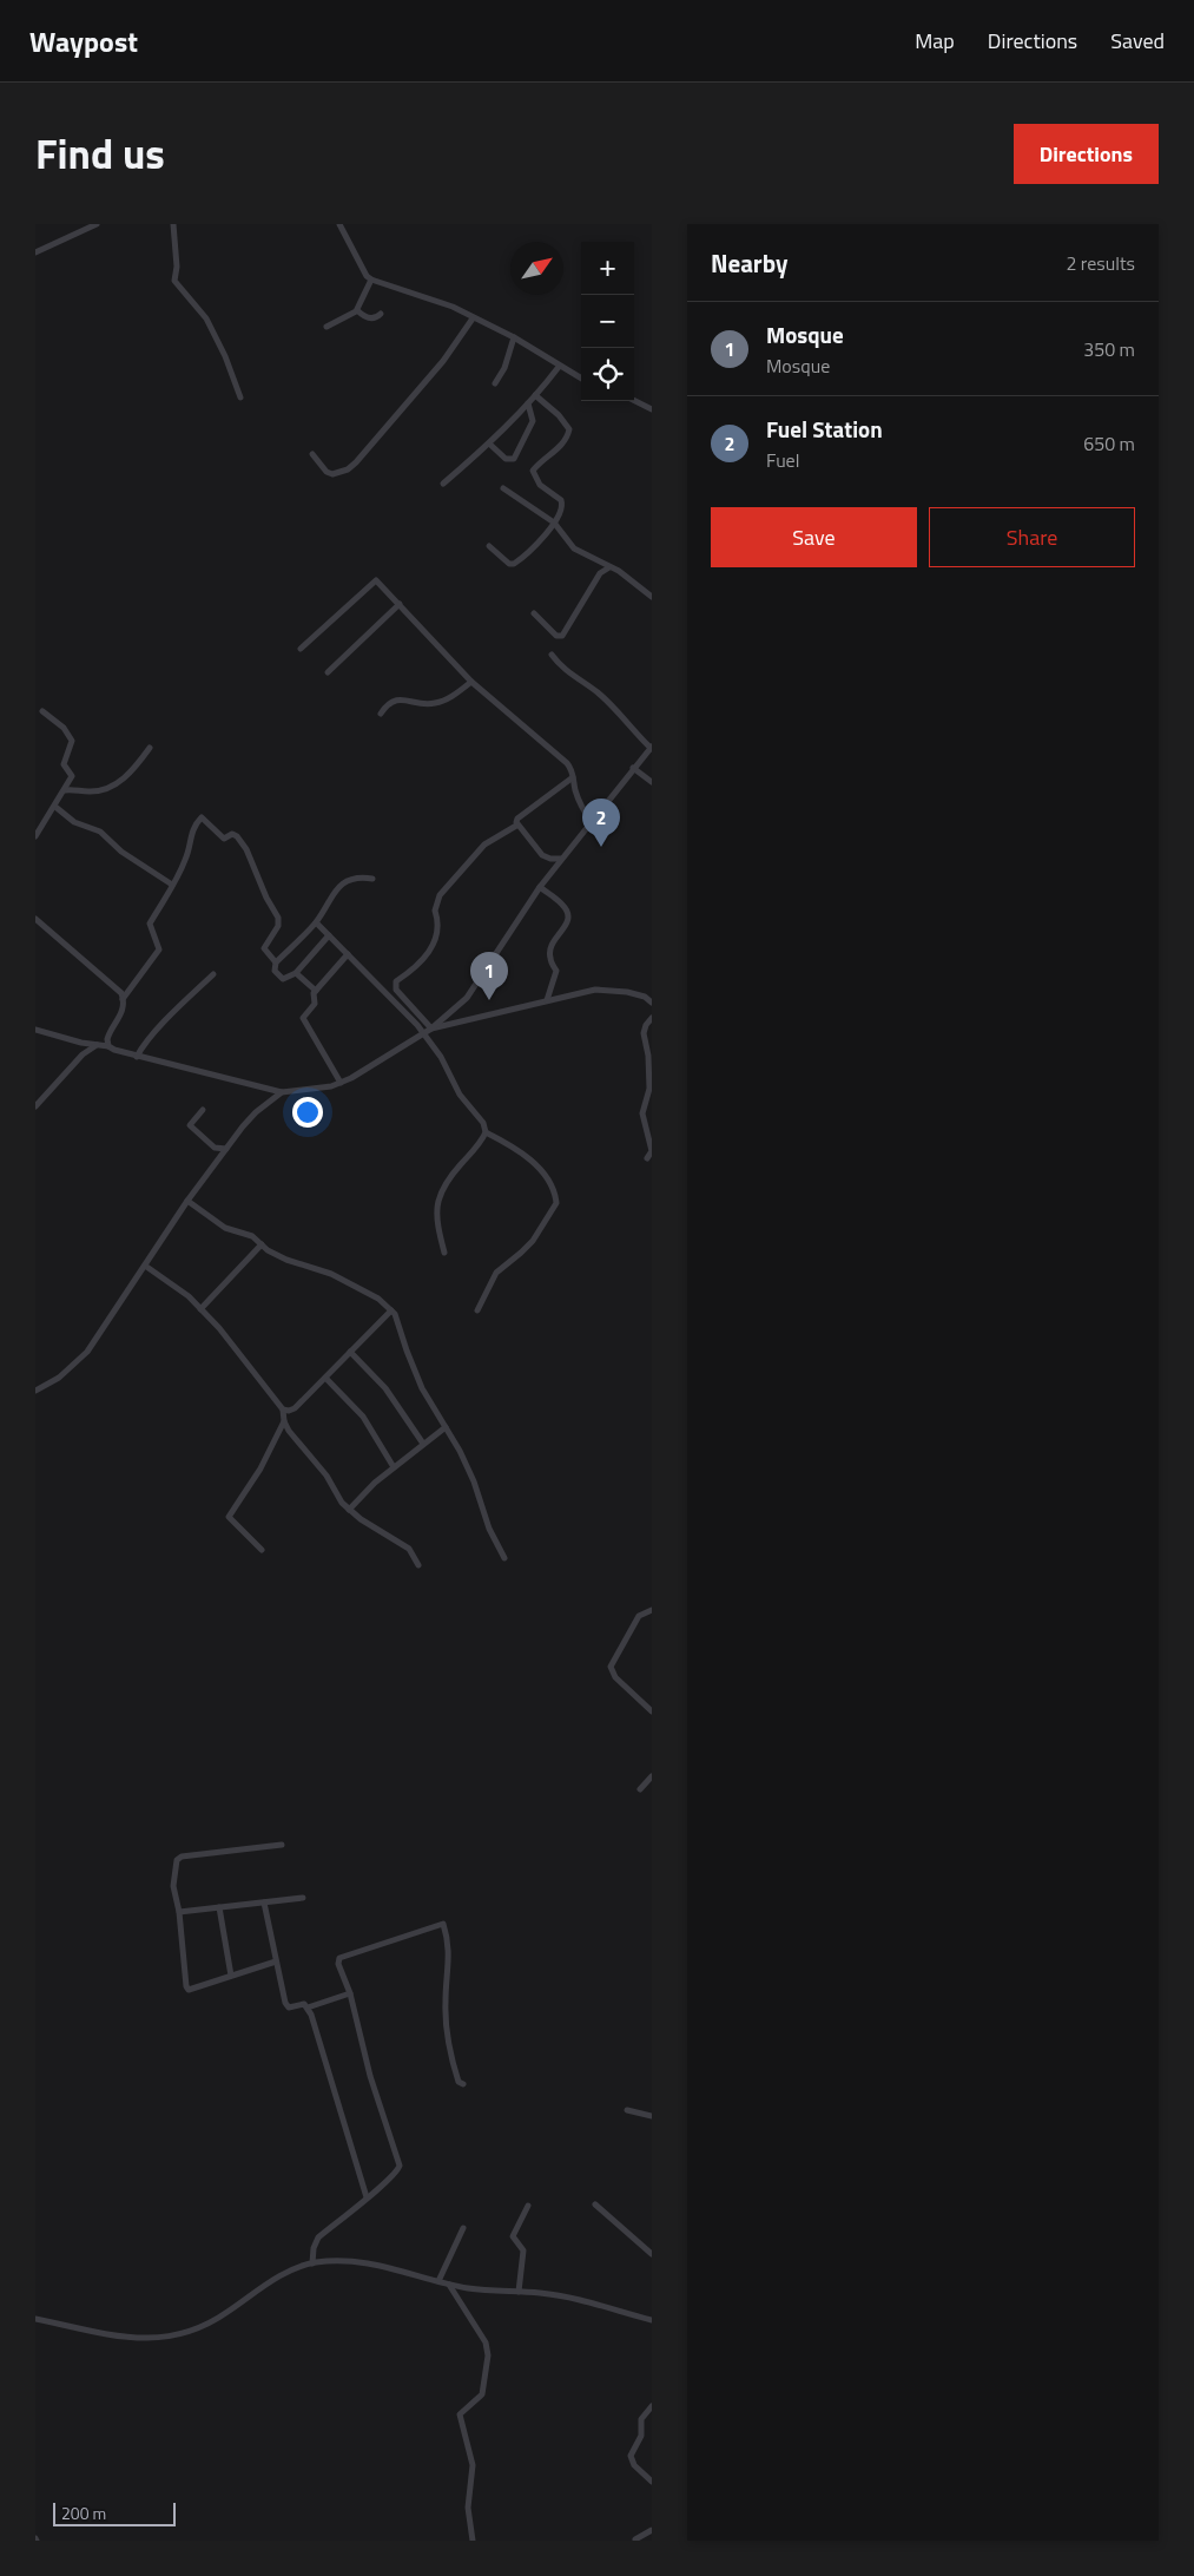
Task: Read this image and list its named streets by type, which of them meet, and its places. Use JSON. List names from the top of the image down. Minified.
{"scale_bar":"200 m","north":"top right","page":{"header":"Waypost","nav":["Map","Directions","Saved"],"title":"Find us","buttons":["Directions",["Save","Share"]],"heading":["Nearby","2 results"],"map_buttons":["+","−"],"list":[{"mark":"1","name":"Mosque","note":"Mosque","value":"350 m"},{"mark":"2","name":"Fuel Station","note":"Fuel","value":"650 m"}],"pins":["2","1"],"scale":"200 m"}}
